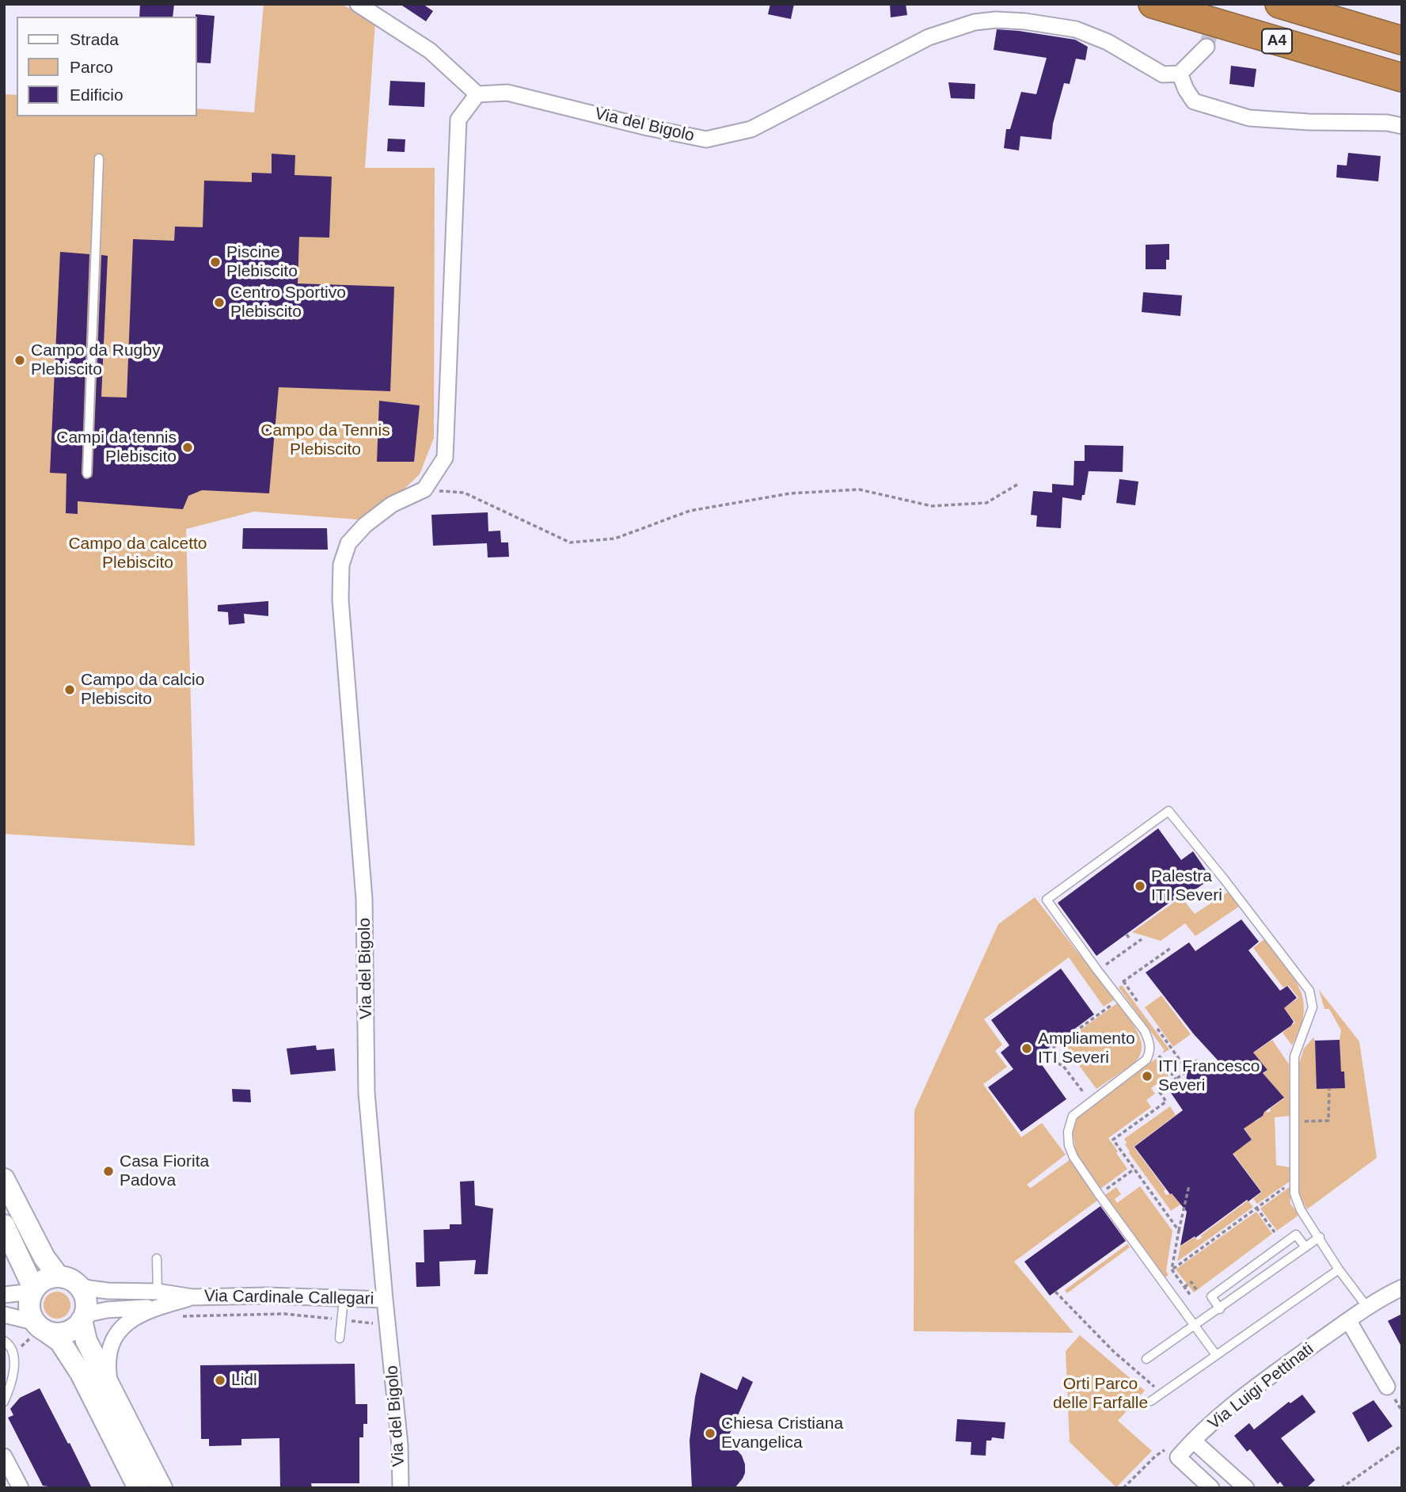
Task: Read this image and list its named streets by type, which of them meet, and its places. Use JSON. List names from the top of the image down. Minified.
{"streets":{"highway":["A4"],"street":["Via del Bigolo","Via Cardinale Callegari","Via Luigi Pettinati"]},"crossings":[["Via del Bigolo","Via Cardinale Callegari"]],"parks":["Campo da Tennis Plebiscito","Campo da calcetto Plebiscito","Orti Parco delle Farfalle"],"places":["Piscine Plebiscito","Centro Sportivo Plebiscito","Campo da Rugby Plebiscito","Campi da tennis Plebiscito","Campo da calcio Plebiscito","Palestra ITI Severi","Ampliamento ITI Severi","ITI Francesco Severi","Casa Fiorita Padova","Lidl","Chiesa Cristiana Evangelica"],"legend":["Strada","Parco","Edificio"]}
